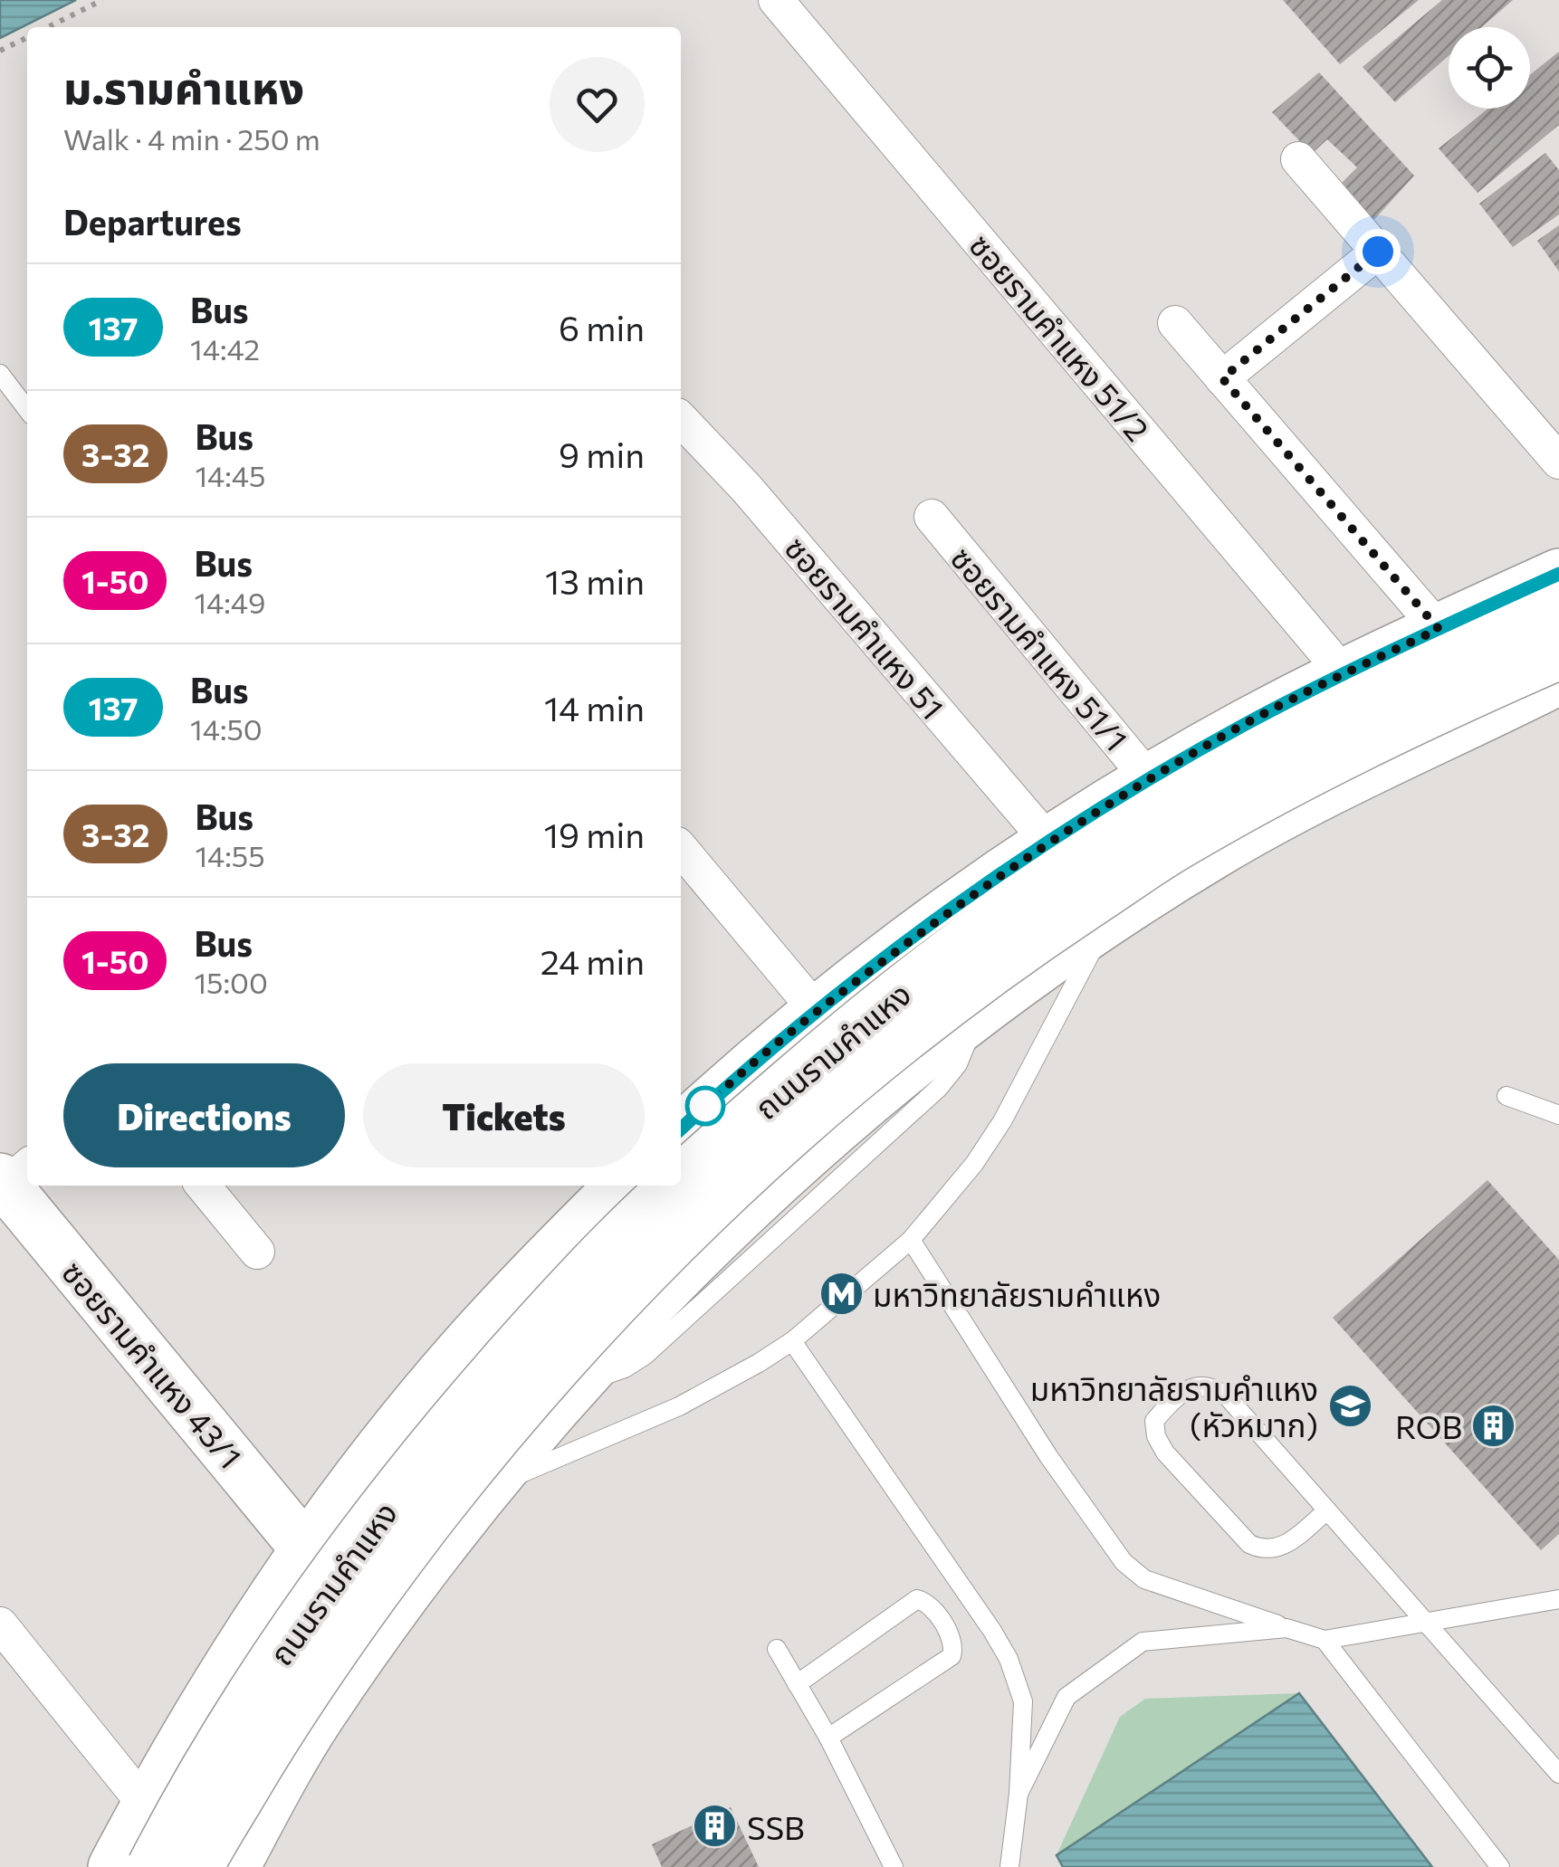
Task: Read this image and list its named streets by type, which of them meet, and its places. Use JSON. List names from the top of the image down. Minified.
{"streets":{"main road":["ถนนรามคำแหง","ซอยรามคำแหง 43/1"],"street":["ซอยรามคำแหง 51/2","ซอยรามคำแหง 51","ซอยรามคำแหง 51/1"]},"crossings":[["ซอยรามคำแหง 51/2","ถนนรามคำแหง"],["ซอยรามคำแหง 51","ถนนรามคำแหง"],["ซอยรามคำแหง 51/1","ถนนรามคำแหง"],["ถนนรามคำแหง","ซอยรามคำแหง 43/1"]],"places":{"metro station":["มหาวิทยาลัยรามคำแหง"],"school or university":["มหาวิทยาลัยรามคำแหง (หัวหมาก)"],"building":["ROB","SSB"]},"lines":["bus line 137"],"page":{"heading":[["ม.รามคำแหง","Walk · 4 min · 250 m"],"Departures"],"list":[{"mark":"137","name":"Bus","note":"14:42","value":"6 min"},{"mark":"3-32","name":"Bus","note":"14:45","value":"9 min"},{"mark":"1-50","name":"Bus","note":"14:49","value":"13 min"},{"mark":"137","name":"Bus","note":"14:50","value":"14 min"},{"mark":"3-32","name":"Bus","note":"14:55","value":"19 min"},{"mark":"1-50","name":"Bus","note":"15:00","value":"24 min"}],"buttons":["Directions","Tickets"]}}
